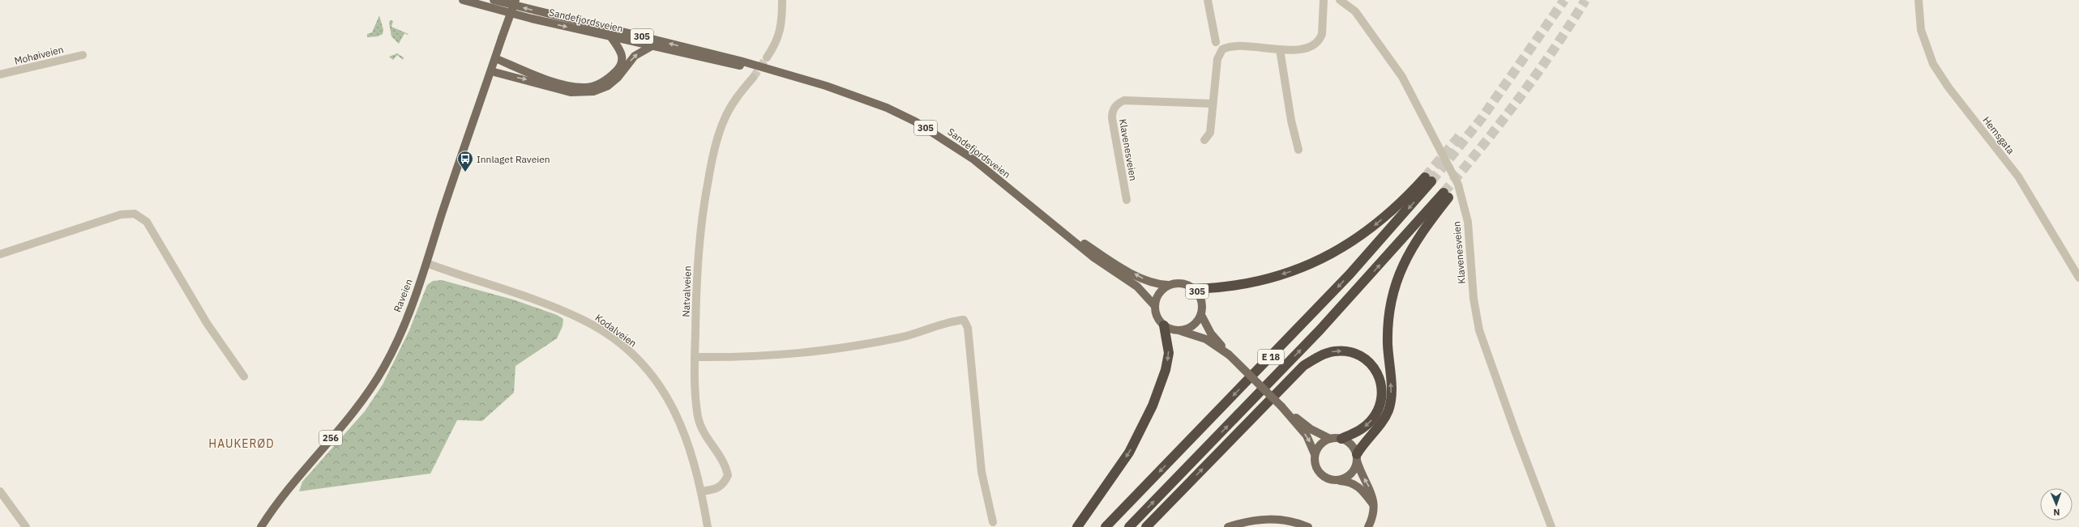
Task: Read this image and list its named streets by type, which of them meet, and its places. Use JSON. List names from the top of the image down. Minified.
{"streets":{"highway":["E 18"],"main road":["Sandefjordsveien","305","Raveien","256"],"street":["Mohøiveien","Hemsgata","Klavenesveien","Natvalveien","Kodalveien"]},"crossings":[["Sandefjordsveien","305"],["Sandefjordsveien","E 18"],["305","Raveien"],["305","E 18"],["Natvalveien","Kodalveien"],["Raveien","Kodalveien"]],"districts":["HAUKERØD"],"places":{"bus stop":["Innlaget Raveien"]},"north":"bottom"}
